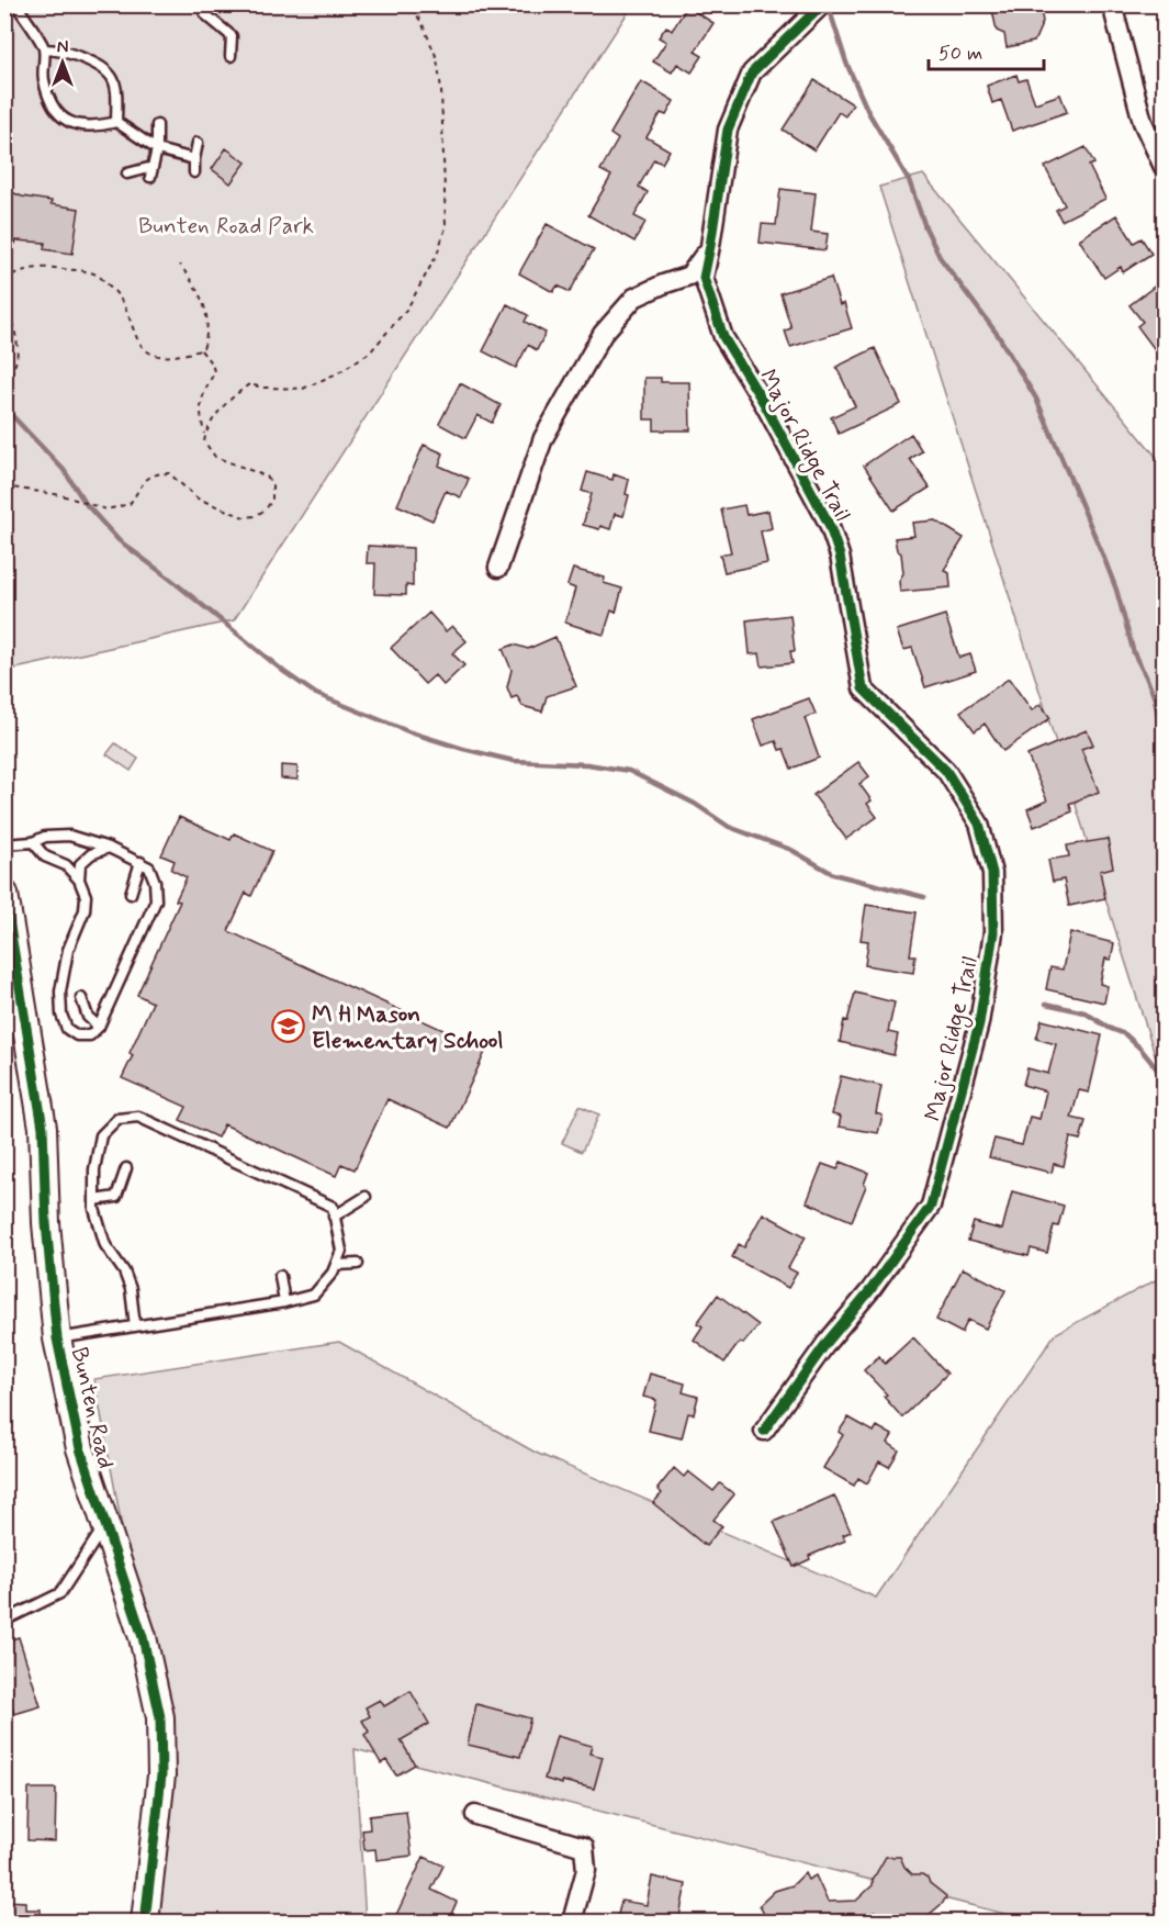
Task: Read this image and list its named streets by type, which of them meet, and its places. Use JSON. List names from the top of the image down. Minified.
{"streets":{"street":["Major Ridge Trail","Bunten Road"]},"parks":["Bunten Road Park"],"places":{"school or university":["M H Mason Elementary School"]},"scale_bar":"50 m","north":"top"}
